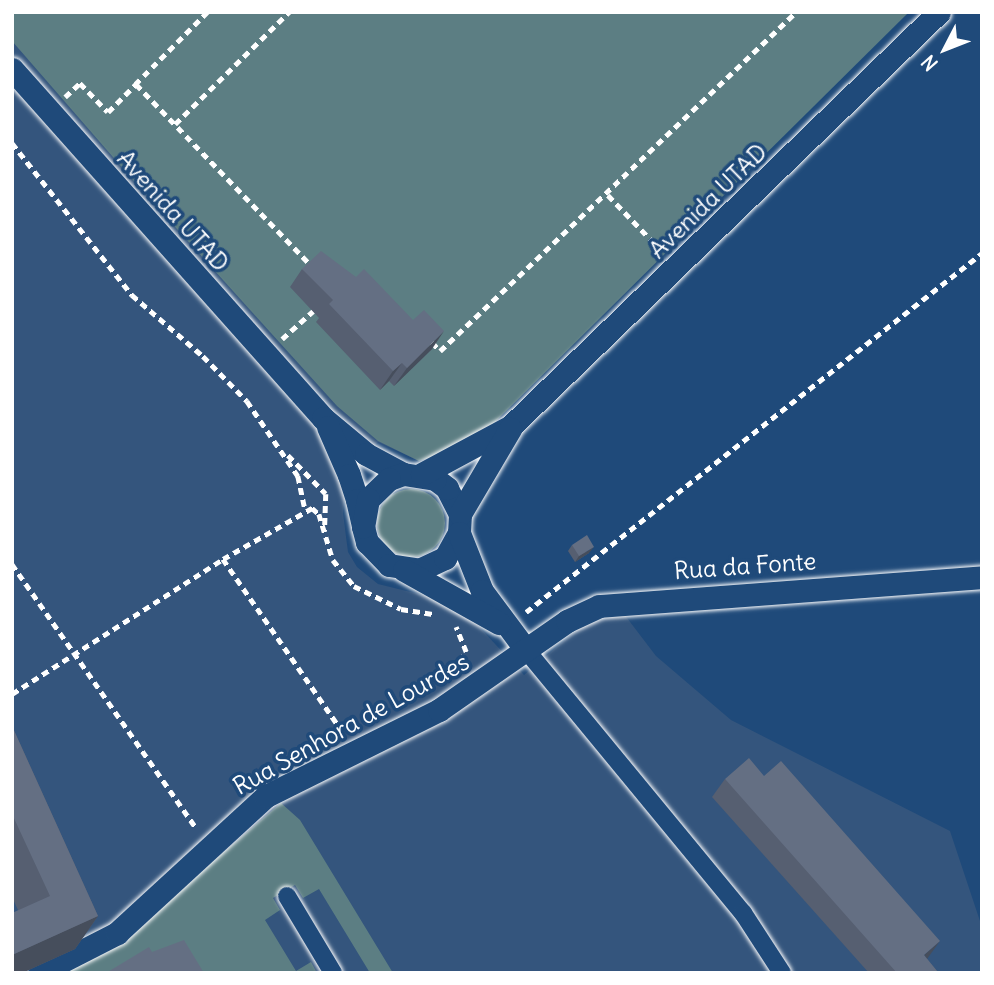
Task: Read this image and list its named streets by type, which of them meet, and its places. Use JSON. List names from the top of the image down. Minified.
{"streets":{"street":["Avenida UTAD","Rua da Fonte","Rua Senhora de Lourdes"]},"crossings":[["Rua da Fonte","Rua Senhora de Lourdes"]],"north":"bottom left"}
